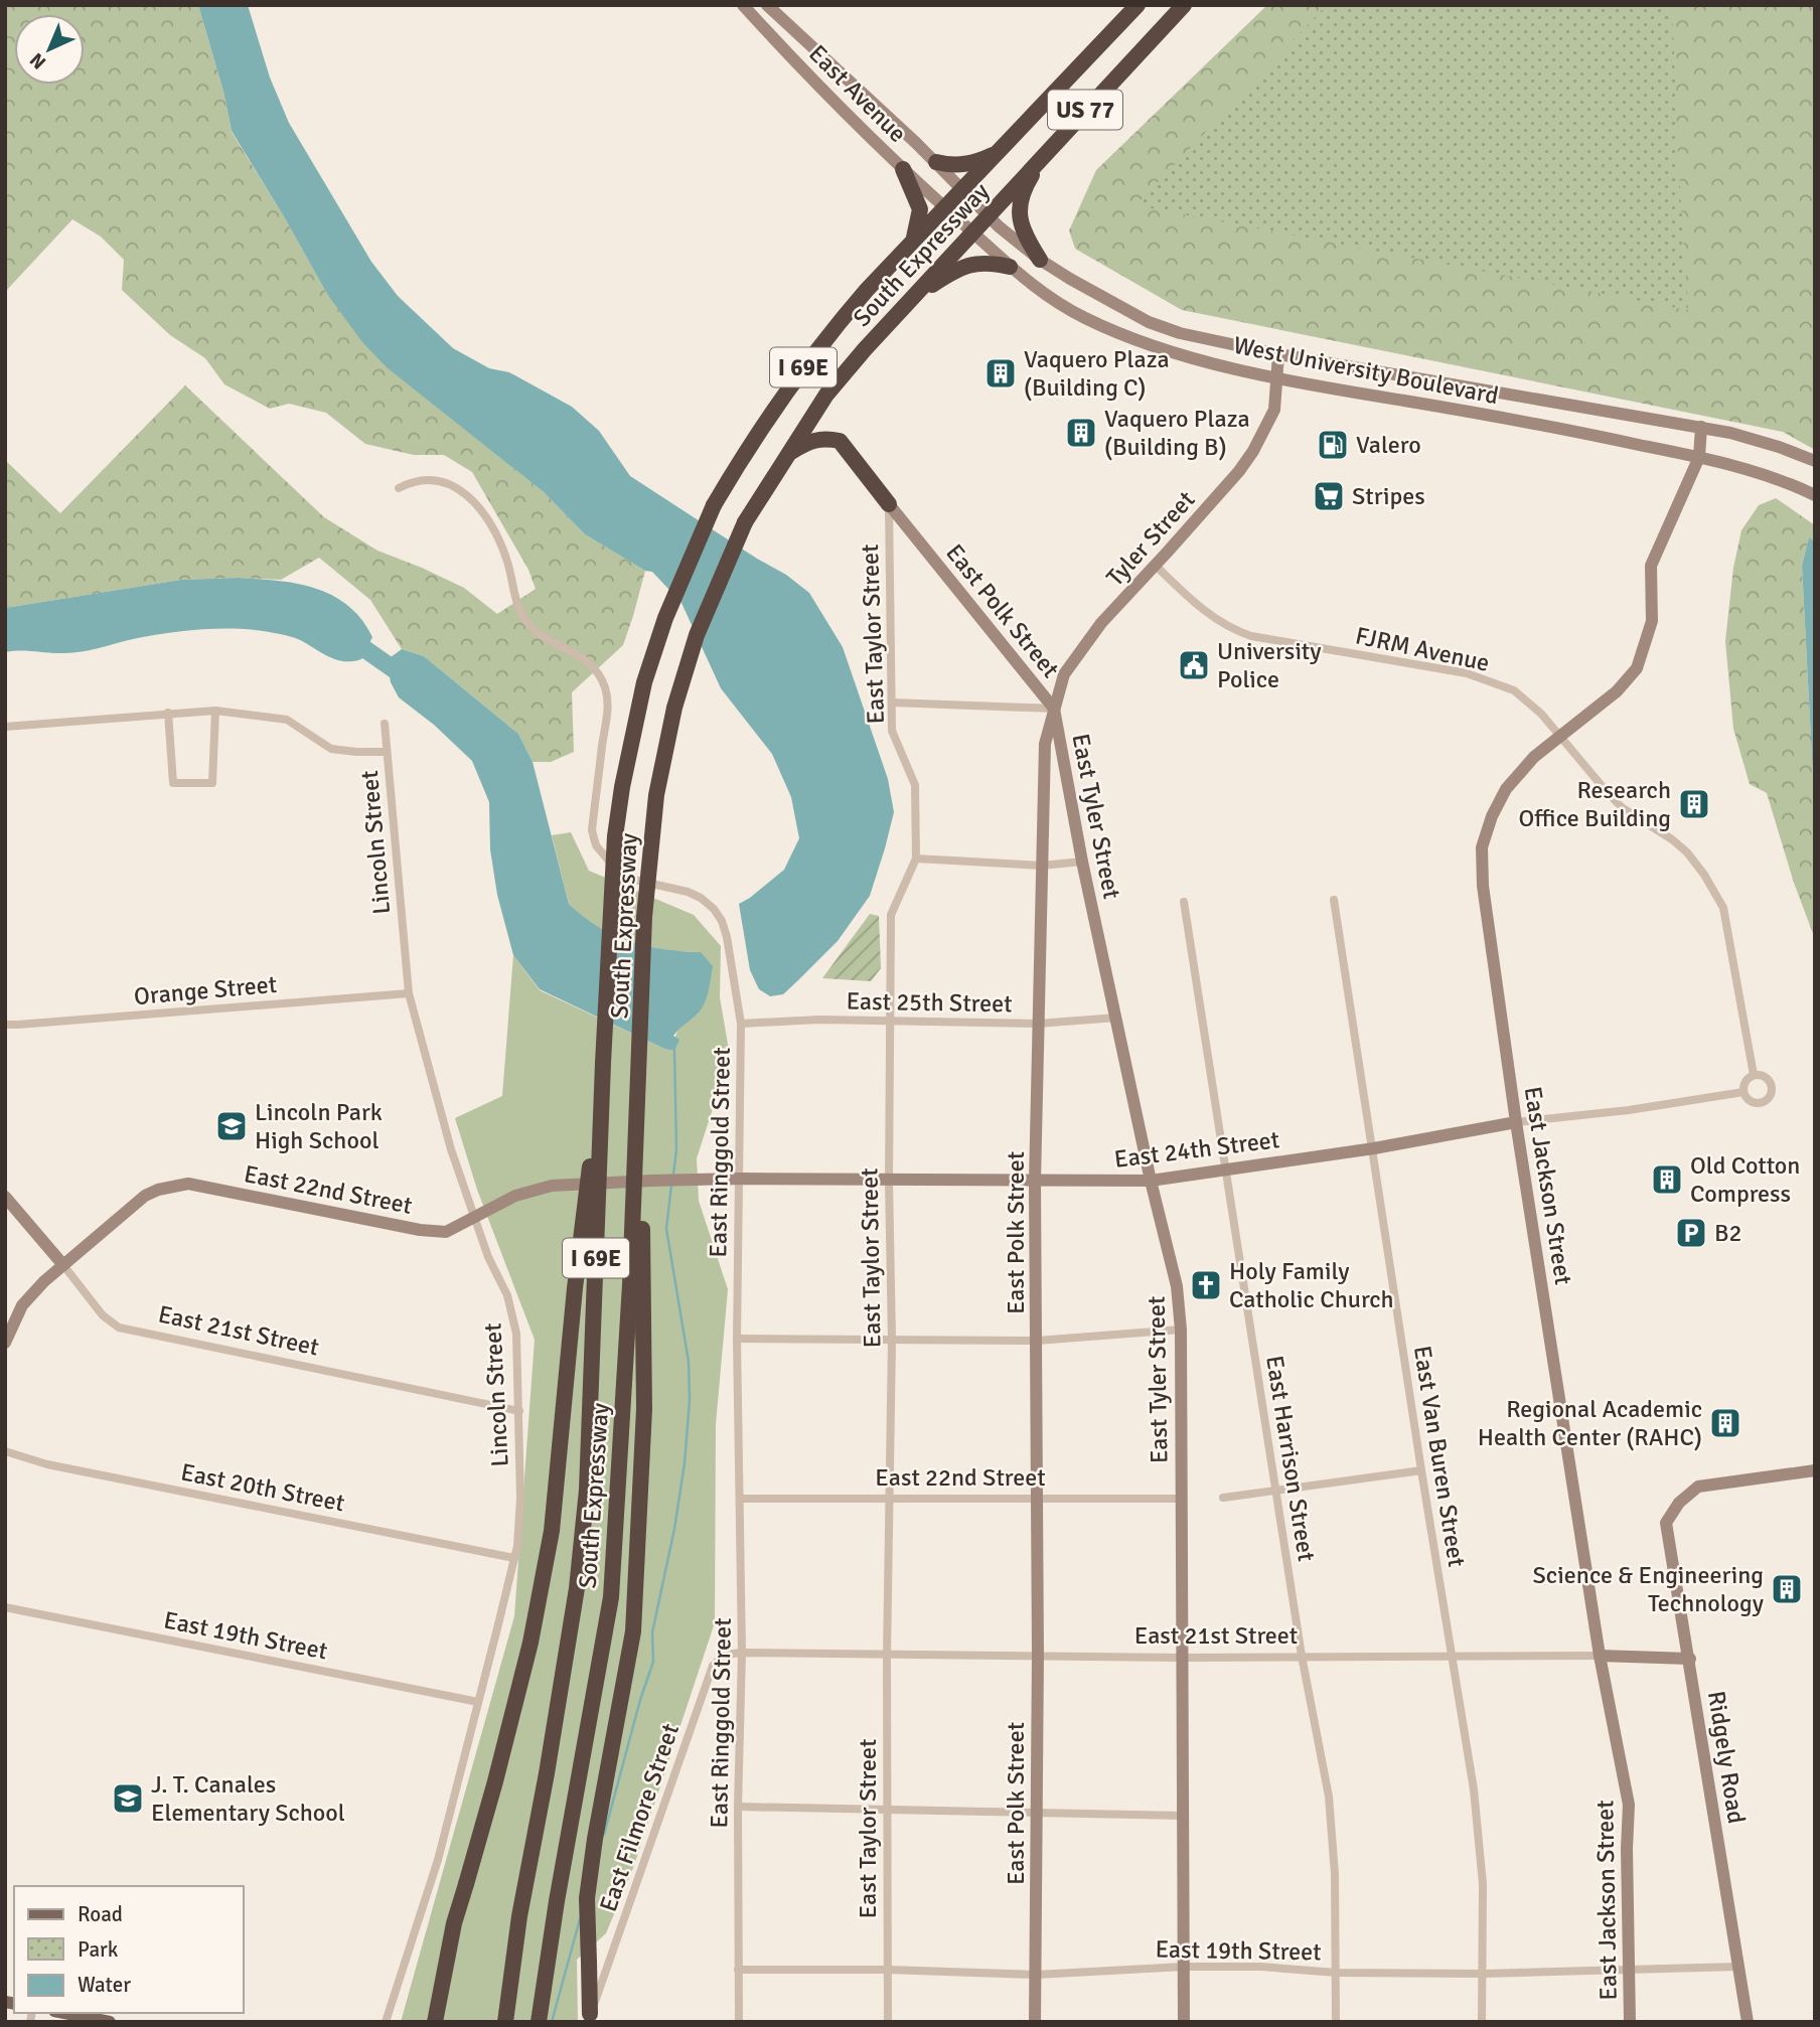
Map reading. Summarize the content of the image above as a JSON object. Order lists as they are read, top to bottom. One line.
{"streets":{"highway":["US 77","South Expressway","I 69E"],"street":["East Avenue","West University Boulevard","Tyler Street","East Polk Street","East Taylor Street","FJRM Avenue","East Tyler Street","Lincoln Street","Orange Street","East 25th Street","East 24th Street","East Ringgold Street","East Jackson Street","East 22nd Street","East 21st Street","East Van Buren Street","East Harrison Street","East 20th Street","East 19th Street","Ridgely Road","East Filmore Street"]},"crossings":[["East Avenue","South Expressway"],["East Avenue","West University Boulevard"],["South Expressway","West University Boulevard"],["West University Boulevard","Tyler Street"],["West University Boulevard","East Jackson Street"],["Tyler Street","East Polk Street"],["Tyler Street","FJRM Avenue"],["Tyler Street","East Tyler Street"],["East Polk Street","East Taylor Street"],["East Polk Street","East Tyler Street"],["East Polk Street","East 25th Street"],["East Polk Street","East 24th Street"],["East Polk Street","East 22nd Street"],["East Polk Street","East 21st Street"],["East Polk Street","East 19th Street"],["East Taylor Street","East 25th Street"],["East Taylor Street","East 24th Street"],["East Taylor Street","East 22nd Street"],["East Taylor Street","East 21st Street"],["East Taylor Street","East 19th Street"],["FJRM Avenue","East 24th Street"],["FJRM Avenue","East Jackson Street"],["East Tyler Street","East 25th Street"],["East Tyler Street","East 24th Street"],["East Tyler Street","East 22nd Street"],["East Tyler Street","East 21st Street"],["East Tyler Street","East 19th Street"],["Lincoln Street","Orange Street"],["Lincoln Street","East 22nd Street"],["Lincoln Street","East 21st Street"],["Lincoln Street","East 20th Street"],["Lincoln Street","East 19th Street"],["East 25th Street","East Ringgold Street"],["East 24th Street","East Ringgold Street"],["East 24th Street","East Jackson Street"],["East 24th Street","East 22nd Street"],["East 24th Street","East Van Buren Street"],["East 24th Street","East Harrison Street"],["East Ringgold Street","East 22nd Street"],["East Ringgold Street","East 21st Street"],["East Ringgold Street","East 19th Street"],["East Ringgold Street","East Filmore Street"],["East Jackson Street","East 21st Street"],["East Jackson Street","East 19th Street"],["East 22nd Street","East 21st Street"],["East 21st Street","East Van Buren Street"],["East 21st Street","East Harrison Street"],["East 21st Street","Ridgely Road"],["East 21st Street","East Filmore Street"],["East Van Buren Street","East 19th Street"],["East Harrison Street","East 19th Street"],["East 19th Street","Ridgely Road"]],"places":{"building":["Vaquero Plaza (Building C)","Vaquero Plaza (Building B)","Research Office Building","Old Cotton Compress","Regional Academic Health Center (RAHC)","Science & Engineering Technology"],"fuel station":["Valero"],"supermarket":["Stripes"],"public building":["University Police"],"school or university":["Lincoln Park High School","J. T. Canales Elementary School"],"parking":["B2"],"church":["Holy Family Catholic Church"]},"legend":["Road","Park","Water"],"north":"bottom left"}
